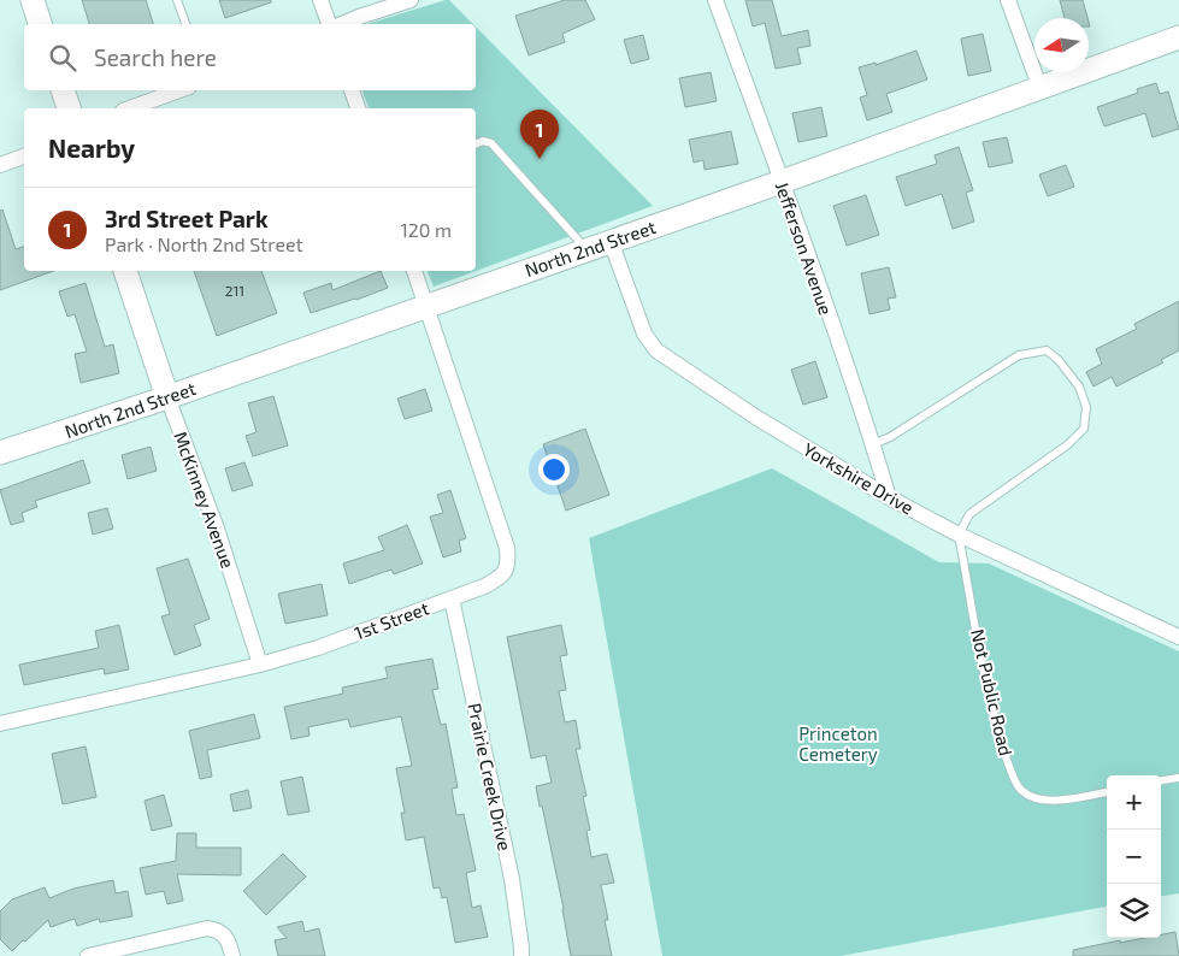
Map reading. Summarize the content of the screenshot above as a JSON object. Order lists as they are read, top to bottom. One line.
{"streets":{"street":["North 2nd Street","Jefferson Avenue","Yorkshire Drive","McKinney Avenue","1st Street","Prairie Creek Drive"],"lane":["Not Public Road"]},"crossings":[["North 2nd Street","Jefferson Avenue"],["North 2nd Street","Yorkshire Drive"],["North 2nd Street","McKinney Avenue"],["North 2nd Street","1st Street"],["Jefferson Avenue","Yorkshire Drive"],["Yorkshire Drive","Not Public Road"],["McKinney Avenue","1st Street"],["1st Street","Prairie Creek Drive"]],"parks":["Princeton Cemetery"],"house_numbers":["211"],"north":"left","page":{"search":"Search here","heading":"Nearby","pins":"1","list":[{"mark":"1","name":"3rd Street Park","note":"Park · North 2nd Street","value":"120 m"}],"map_buttons":["+","−"]}}
